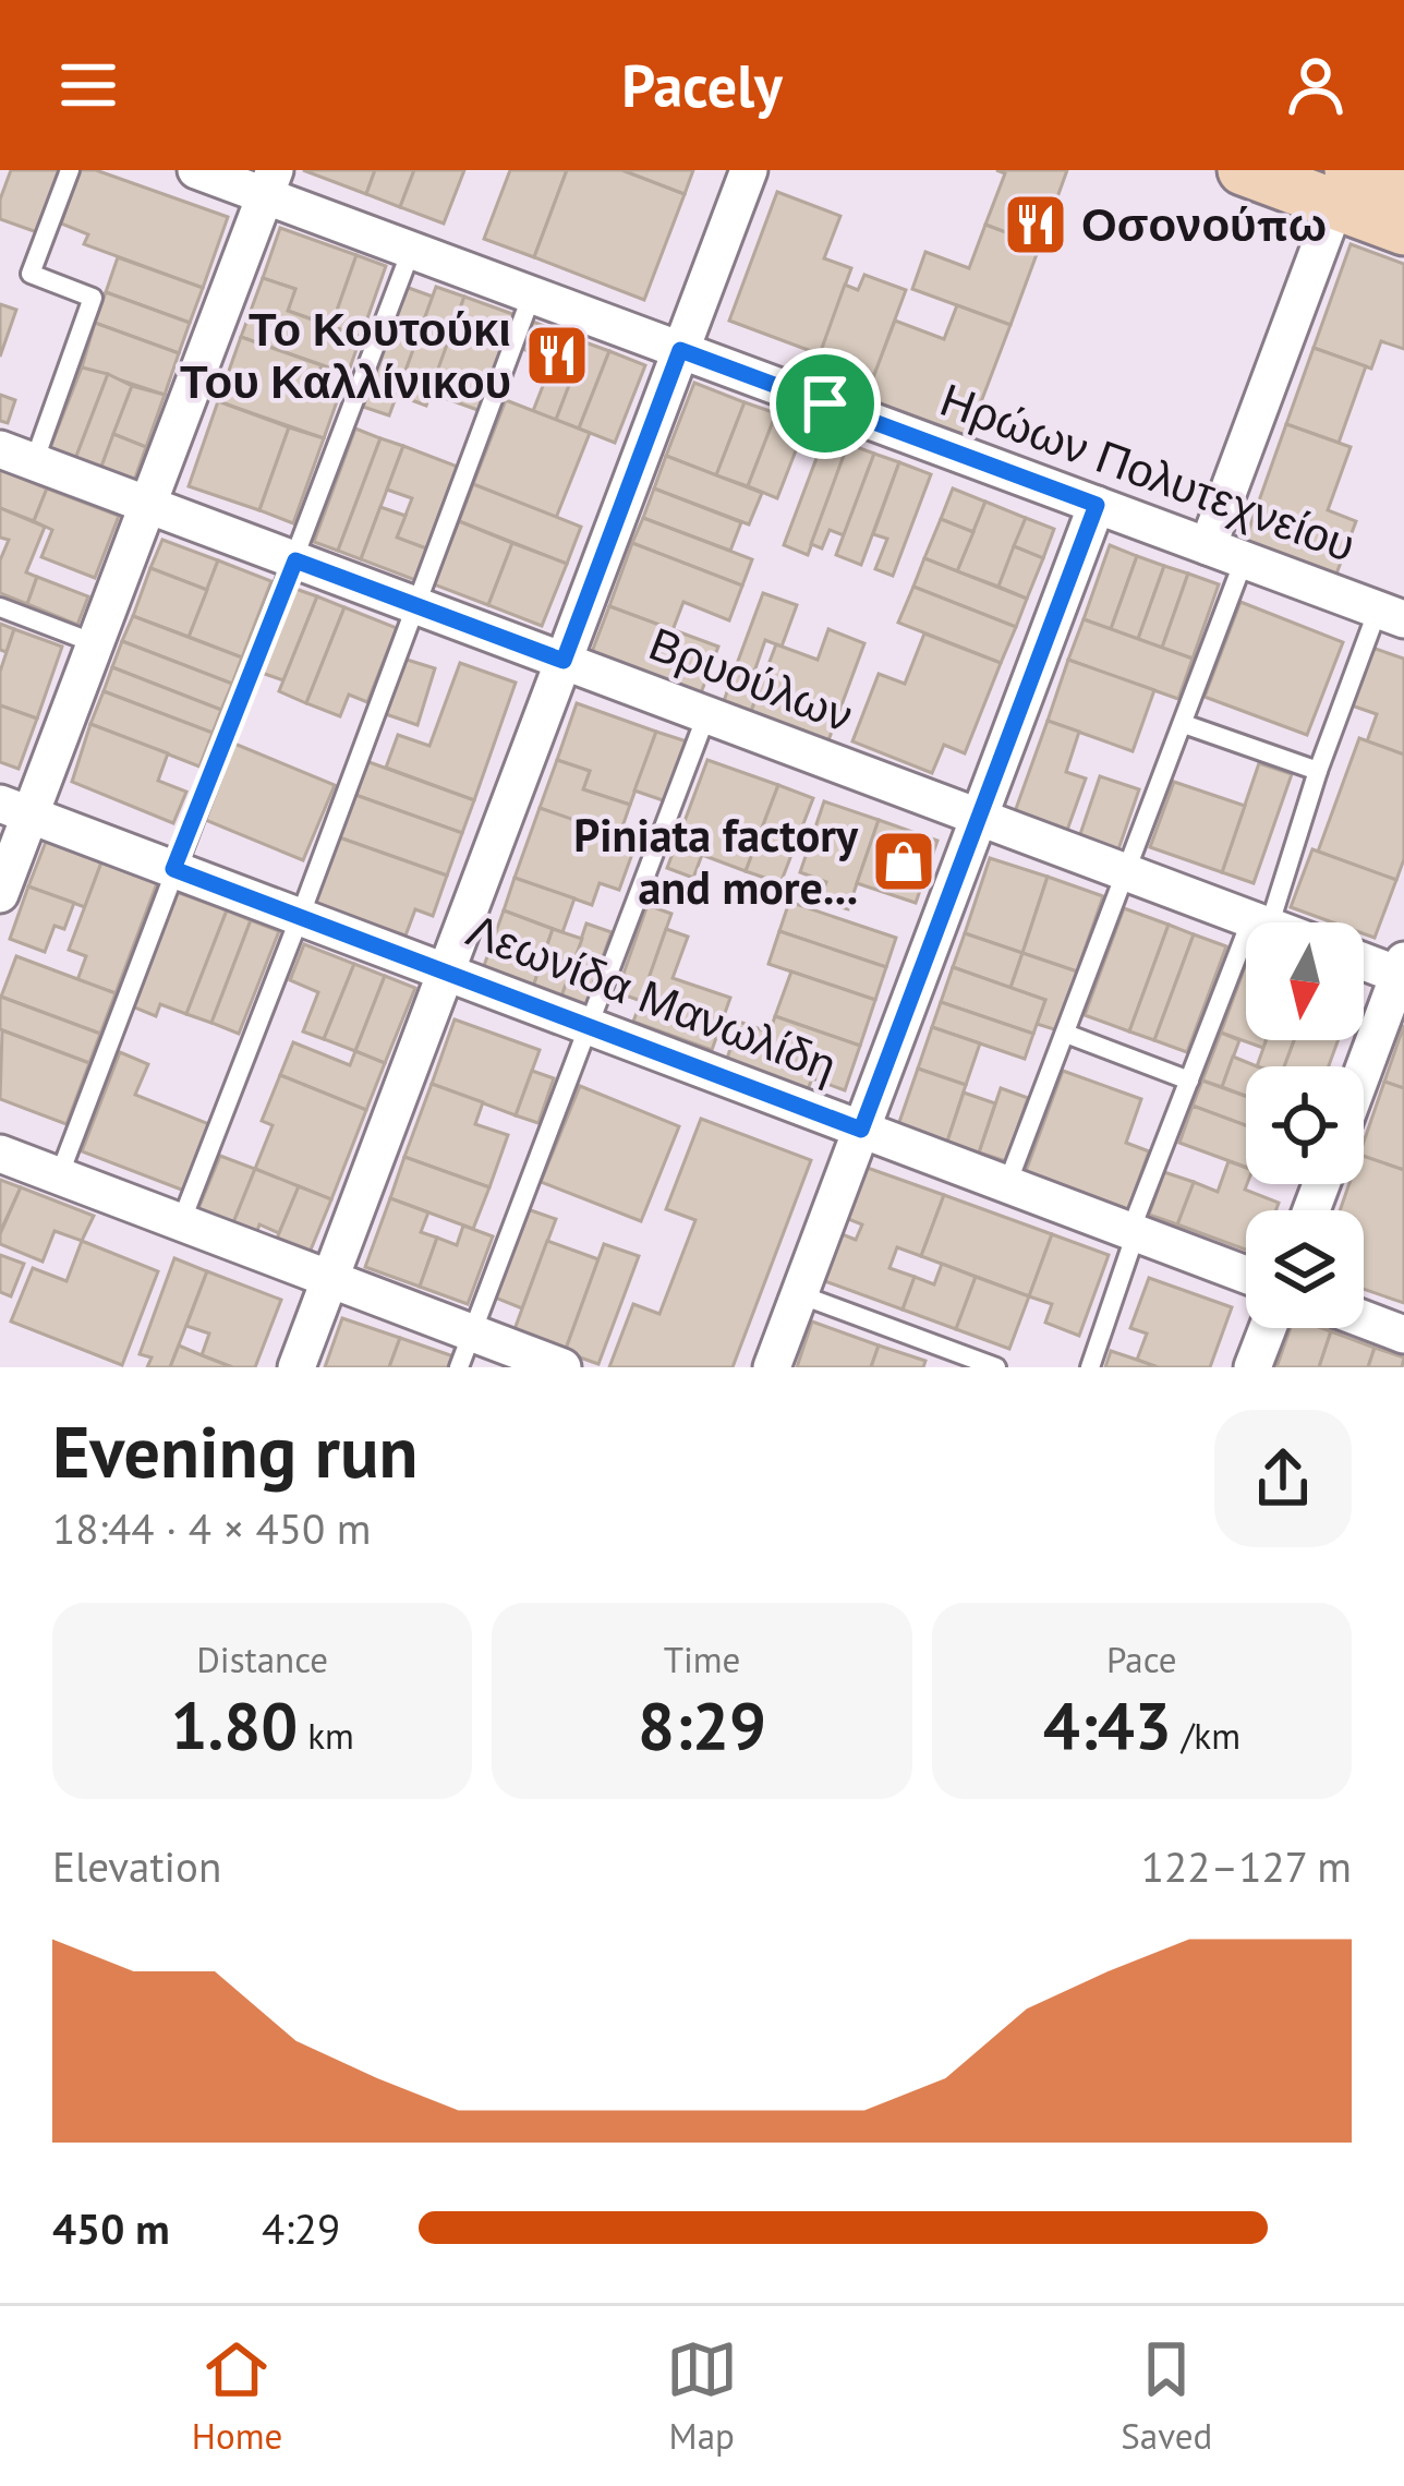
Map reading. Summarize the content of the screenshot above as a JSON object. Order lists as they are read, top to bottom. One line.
{"streets":{"street":["Ηρώων Πολυτεχνείου","Βρυούλων","Λεωνίδα Μανωλίδη"]},"places":{"restaurant":["Οσονούπω","Το Κουτούκι Του Καλλίνικου"],"shop":["Piniata factory and more..."]},"north":"bottom","page":{"header":"Pacely","heading":["Evening run","18:44 · 4 × 450 m"],"stats":[["Distance","1.80 km"],["Time","8:29"],["Pace","4:43 /km"]],"chart":["Elevation","122–127 m"],"list":[{"name":"450 m","note":"4:29"}],"tabs":["Home","Map","Saved"]}}
